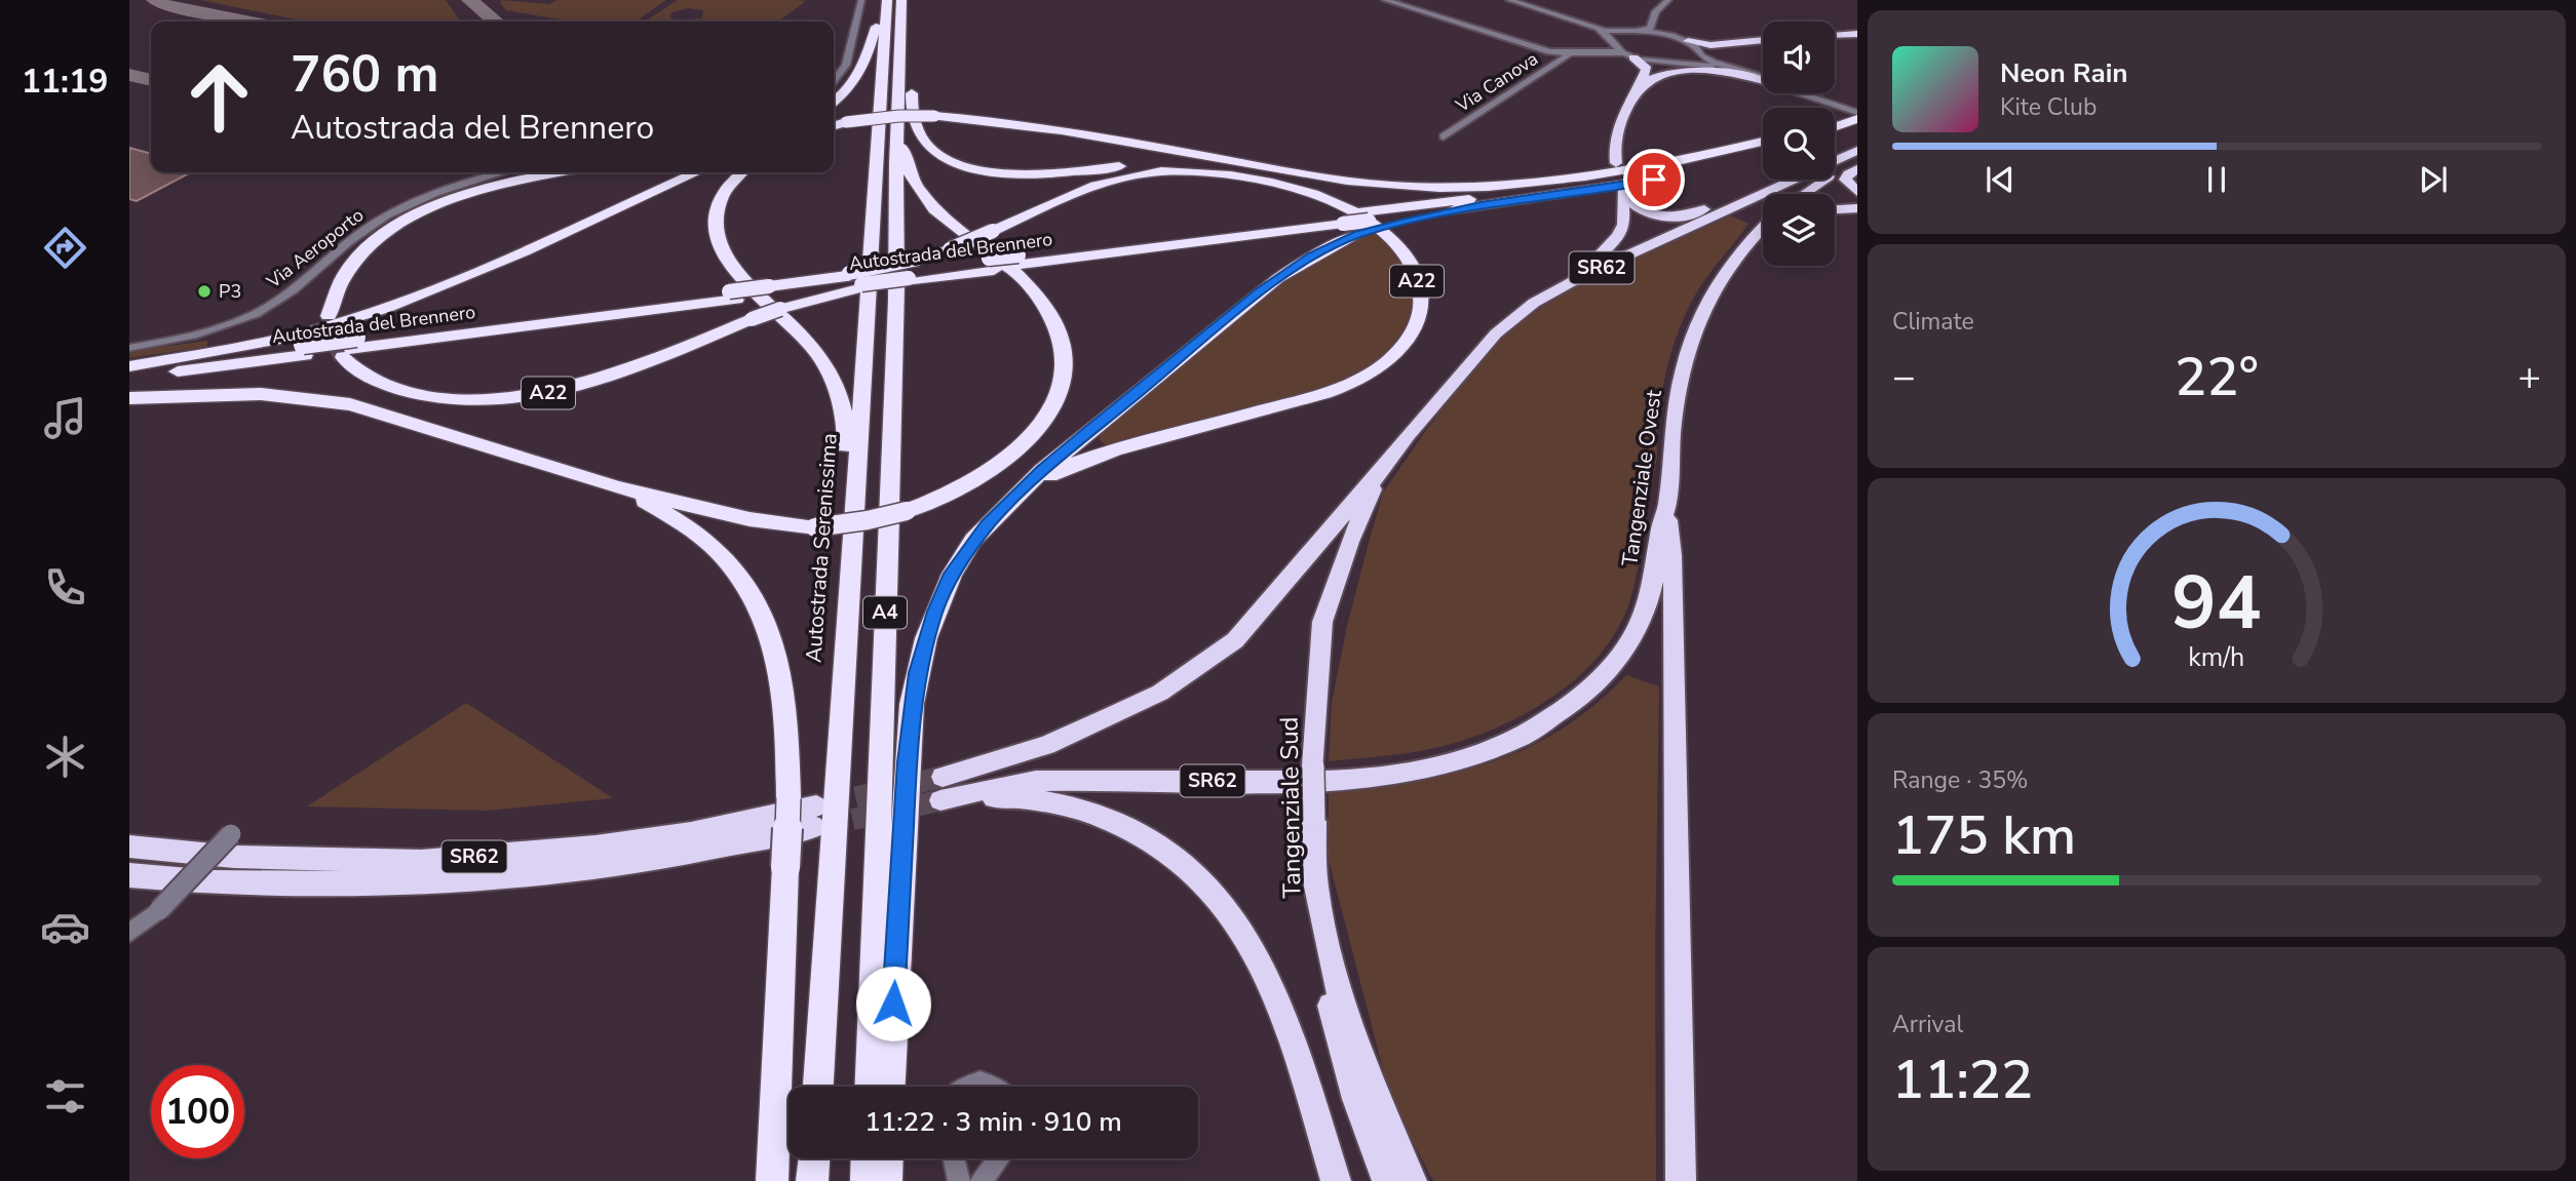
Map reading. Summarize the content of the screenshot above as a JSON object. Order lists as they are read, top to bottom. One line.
{"streets":{"highway":["Autostrada del Brennero","SR62","A22","Tangenziale Ovest","Autostrada Serenissima","A4","Tangenziale Sud"],"street":["Via Canova","Via Aeroporto"]},"crossings":[["Autostrada del Brennero","A22"],["SR62","Tangenziale Ovest"],["SR62","Tangenziale Sud"],["Autostrada Serenissima","A4"]],"places":["P3"],"page":{"tabs":"11:19","turn":["760 m","Autostrada del Brennero"],"song":["Neon Rain","Kite Club"],"tile":["Climate",["Range · 35%","175 km"],["Arrival","11:22"]],"heat":["−","22°","+"],"limit":"100","trip":"11:22 · 3 min · 910 m","gauge":["94","km/h"]}}
